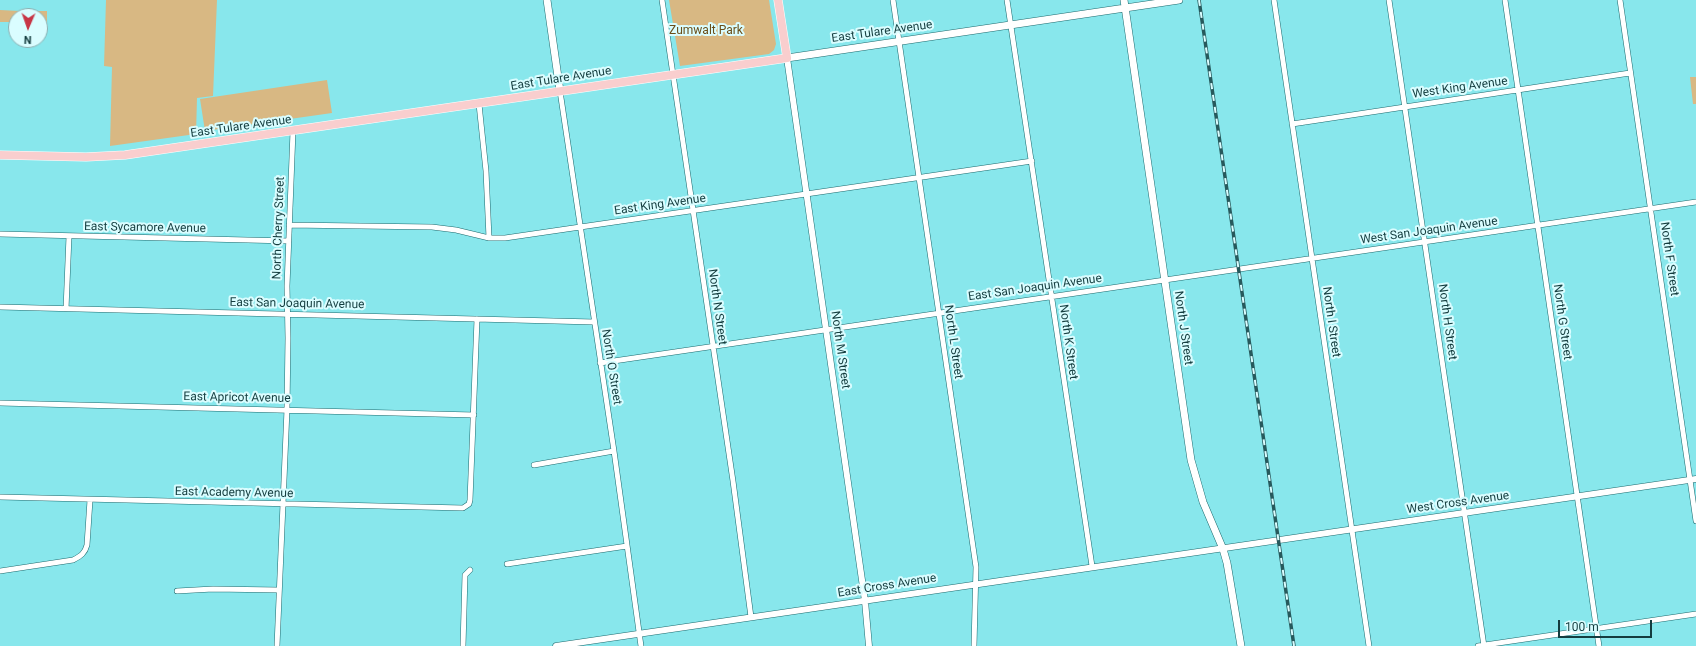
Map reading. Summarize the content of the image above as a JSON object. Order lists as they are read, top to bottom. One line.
{"streets":{"main road":["East Tulare Avenue","North J Street"],"street":["West King Avenue","East King Avenue","East Sycamore Avenue","North Cherry Street","West San Joaquin Avenue","North F Street","East San Joaquin Avenue","North N Street","North I Street","North H Street","North G Street","North L Street","North K Street","North M Street","North O Street","East Apricot Avenue","East Academy Avenue","West Cross Avenue","East Cross Avenue"]},"crossings":[["East Tulare Avenue","North Cherry Street"],["East Tulare Avenue","North N Street"],["East Tulare Avenue","North J Street"],["East Tulare Avenue","North L Street"],["East Tulare Avenue","North K Street"],["East Tulare Avenue","North M Street"],["East Tulare Avenue","North O Street"],["West King Avenue","North F Street"],["West King Avenue","North I Street"],["West King Avenue","North H Street"],["West King Avenue","North G Street"],["East King Avenue","North Cherry Street"],["East King Avenue","North N Street"],["East King Avenue","North L Street"],["East King Avenue","North K Street"],["East King Avenue","North M Street"],["East King Avenue","North O Street"],["East Sycamore Avenue","North Cherry Street"],["North Cherry Street","East San Joaquin Avenue"],["North Cherry Street","East Apricot Avenue"],["North Cherry Street","East Academy Avenue"],["West San Joaquin Avenue","North F Street"],["West San Joaquin Avenue","East San Joaquin Avenue"],["West San Joaquin Avenue","North I Street"],["West San Joaquin Avenue","North H Street"],["West San Joaquin Avenue","North G Street"],["West San Joaquin Avenue","North J Street"],["North F Street","West Cross Avenue"],["East San Joaquin Avenue","North N Street"],["East San Joaquin Avenue","North J Street"],["East San Joaquin Avenue","North L Street"],["East San Joaquin Avenue","North K Street"],["East San Joaquin Avenue","North M Street"],["East San Joaquin Avenue","North O Street"],["North N Street","East Cross Avenue"],["North I Street","West Cross Avenue"],["North H Street","West Cross Avenue"],["North G Street","West Cross Avenue"],["North J Street","West Cross Avenue"],["North J Street","East Cross Avenue"],["North L Street","East Cross Avenue"],["North K Street","East Cross Avenue"],["North M Street","East Cross Avenue"],["North O Street","East Cross Avenue"],["East Apricot Avenue","East Academy Avenue"],["West Cross Avenue","East Cross Avenue"]],"parks":["Zumwalt Park"],"scale_bar":"100 m","north":"bottom"}
